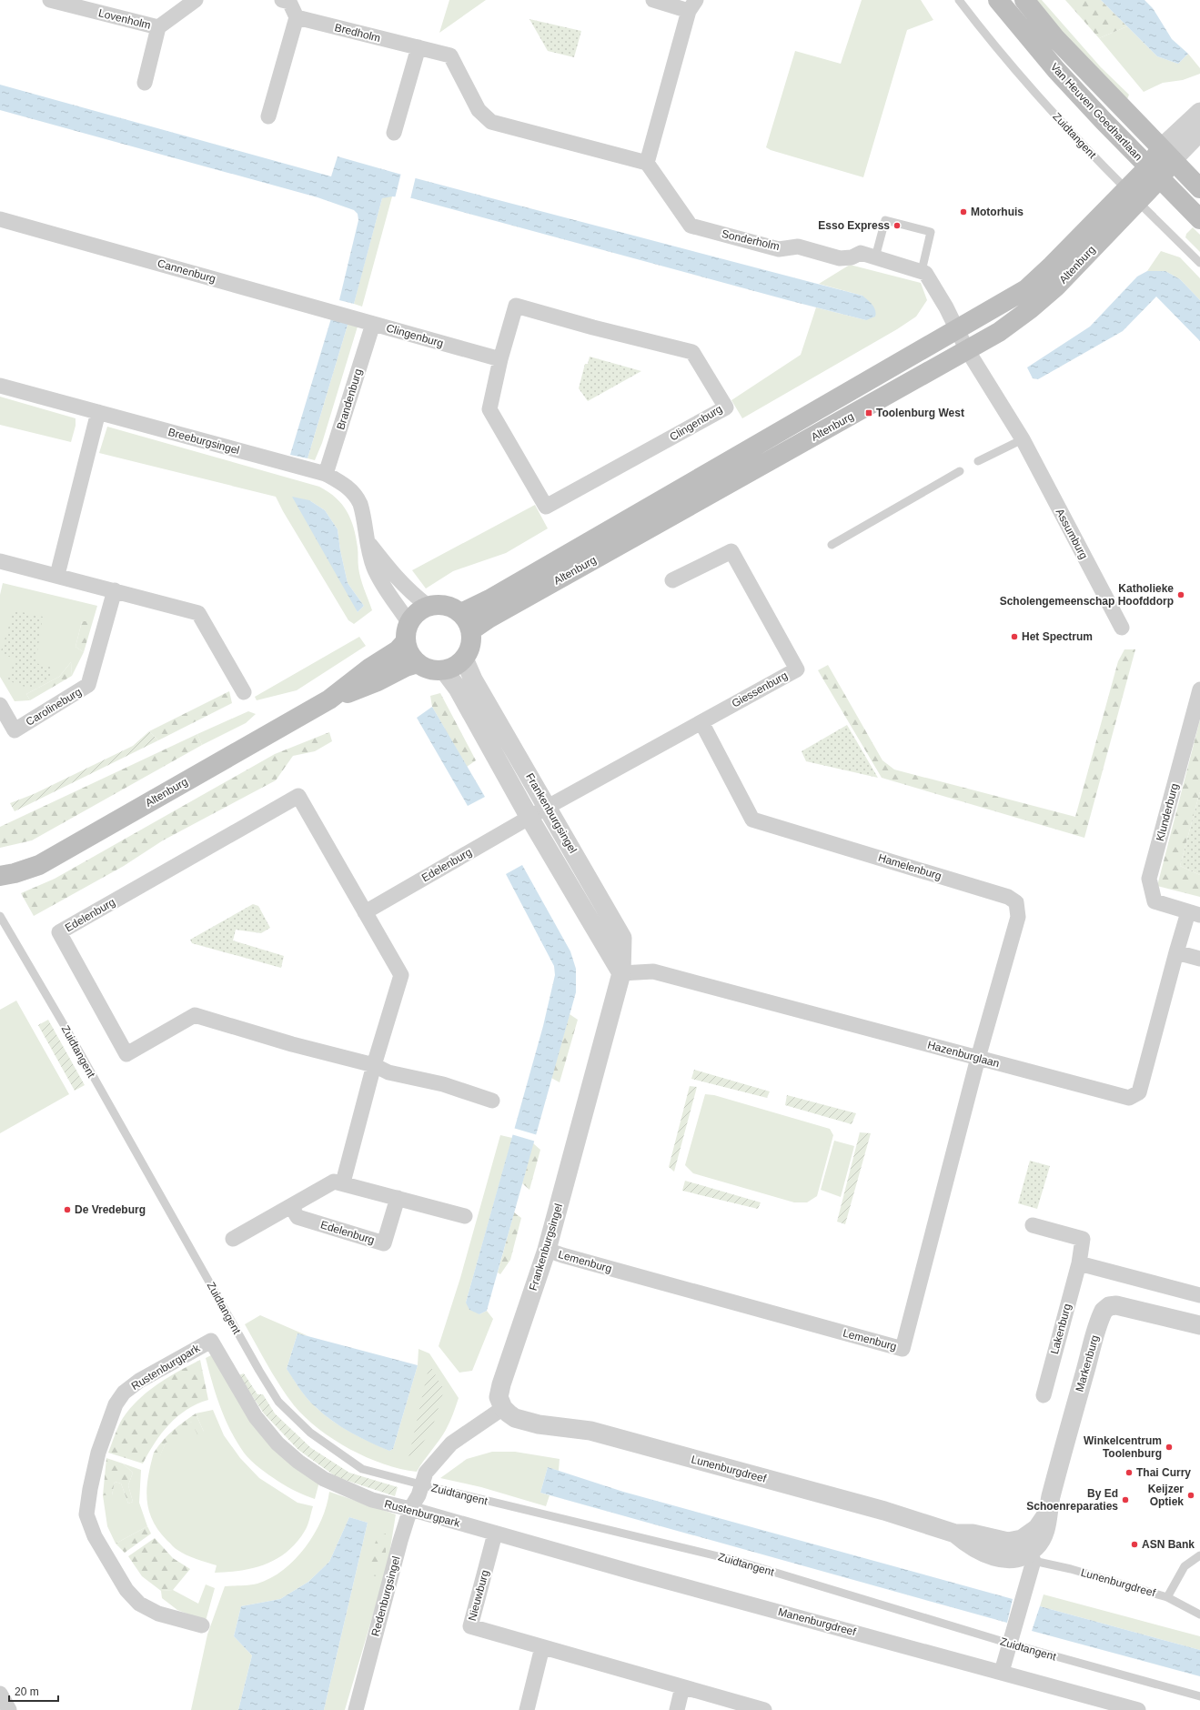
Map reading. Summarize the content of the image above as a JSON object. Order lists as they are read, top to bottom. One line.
{"streets":{"main road":["Van Heuven Goedhartlaan","Altenburg"],"street":["Lovenholm","Bredholm","Sonderholm","Cannenburg","Clingenburg","Brandenburg","Breeburgsingel","Assumburg","Giessenburg","Carolineburg","Klunderburg","Frankenburgsingel","Edelenburg","Hamelenburg","Hazenburglaan","Lemenburg","Lakenburg","Markenburg","Rustenburgpark","Lunenburgdreef","Nieuwburg","Redenburgsingel","Manenburgdreef"],"lane":["Zuidtangent"]},"crossings":[["Bredholm","Sonderholm"],["Van Heuven Goedhartlaan","Altenburg"],["Zuidtangent","Altenburg"],["Zuidtangent","Redenburgsingel"],["Altenburg","Breeburgsingel"],["Altenburg","Assumburg"],["Altenburg","Frankenburgsingel"],["Cannenburg","Clingenburg"],["Cannenburg","Brandenburg"],["Clingenburg","Brandenburg"],["Brandenburg","Breeburgsingel"],["Breeburgsingel","Frankenburgsingel"],["Giessenburg","Frankenburgsingel"],["Giessenburg","Edelenburg"],["Giessenburg","Hamelenburg"],["Klunderburg","Hazenburglaan"],["Frankenburgsingel","Edelenburg"],["Frankenburgsingel","Hazenburglaan"],["Frankenburgsingel","Lemenburg"],["Frankenburgsingel","Lunenburgdreef"],["Hamelenburg","Hazenburglaan"],["Hamelenburg","Lemenburg"],["Hazenburglaan","Lemenburg"],["Markenburg","Lunenburgdreef"],["Rustenburgpark","Nieuwburg"],["Rustenburgpark","Redenburgsingel"],["Rustenburgpark","Manenburgdreef"],["Nieuwburg","Manenburgdreef"]],"places":{"other":["Motorhuis","Esso Express","Katholieke Scholengemeenschap Hoofddorp","Het Spectrum","De Vredeburg","Winkelcentrum Toolenburg","Thai Curry","Keijzer Optiek","By Ed Schoenreparaties","ASN Bank"],"transit":["Toolenburg West"]},"scale_bar":"20 m"}
